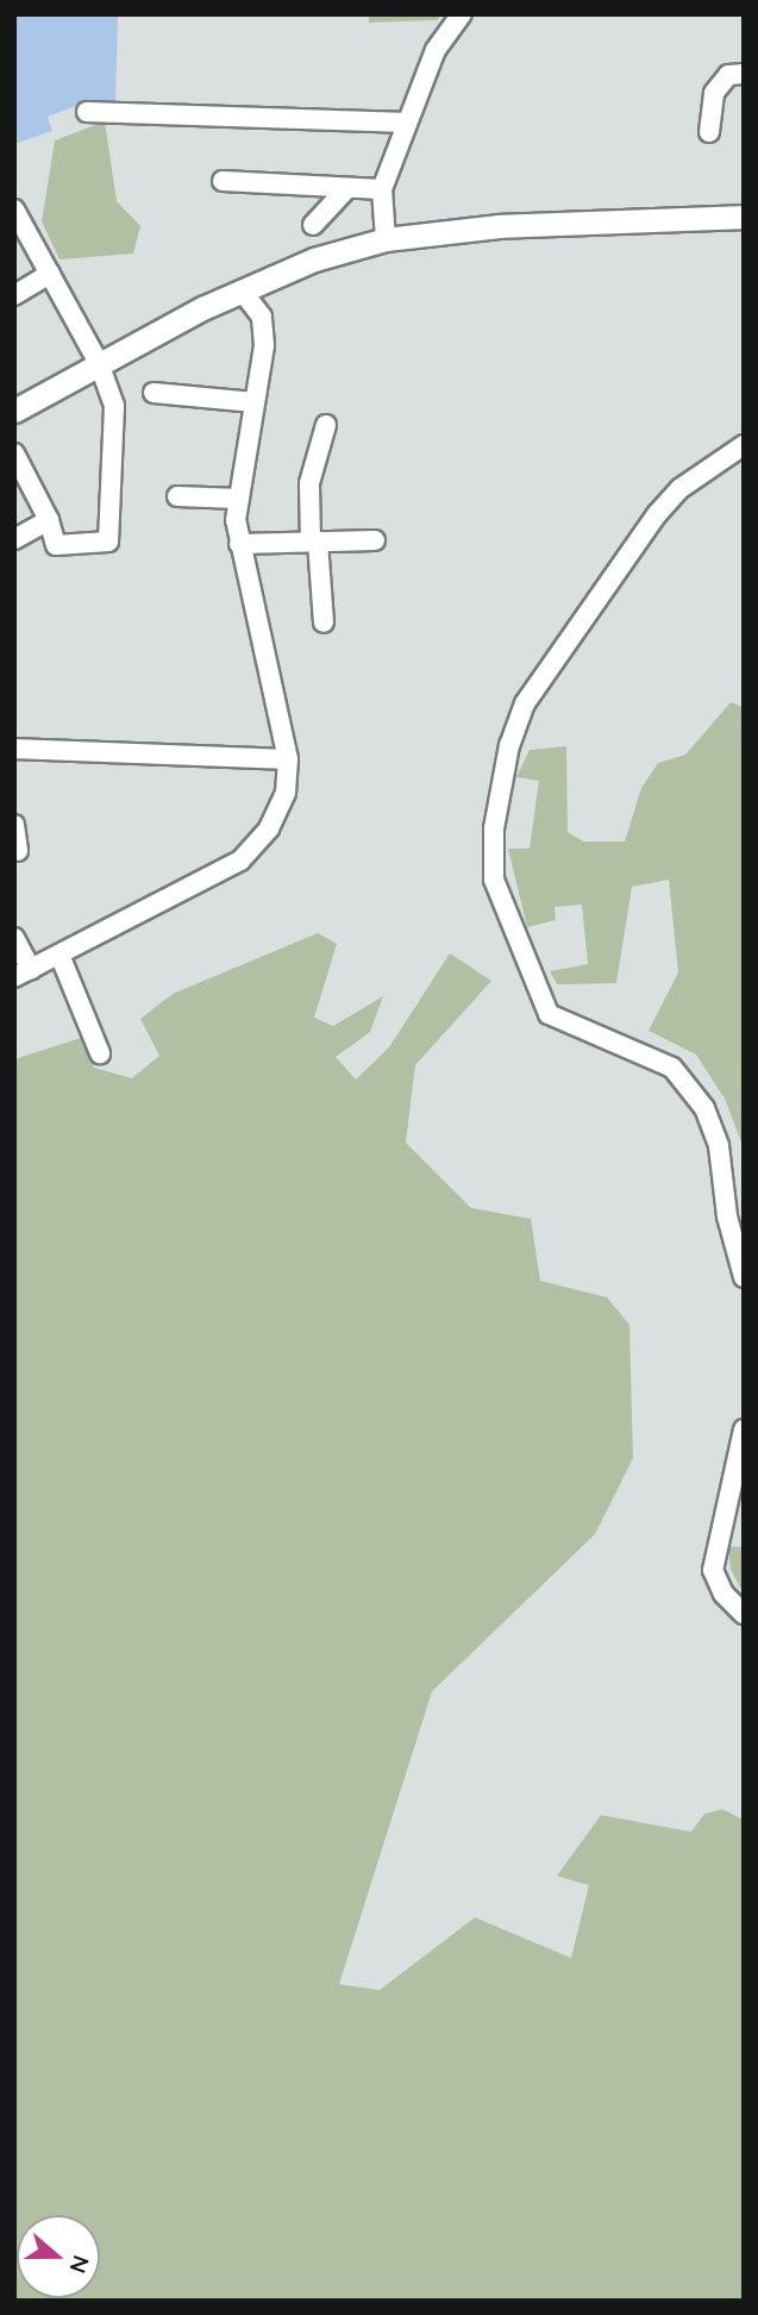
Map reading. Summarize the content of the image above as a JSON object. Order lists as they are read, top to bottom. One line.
{"north":"right"}
